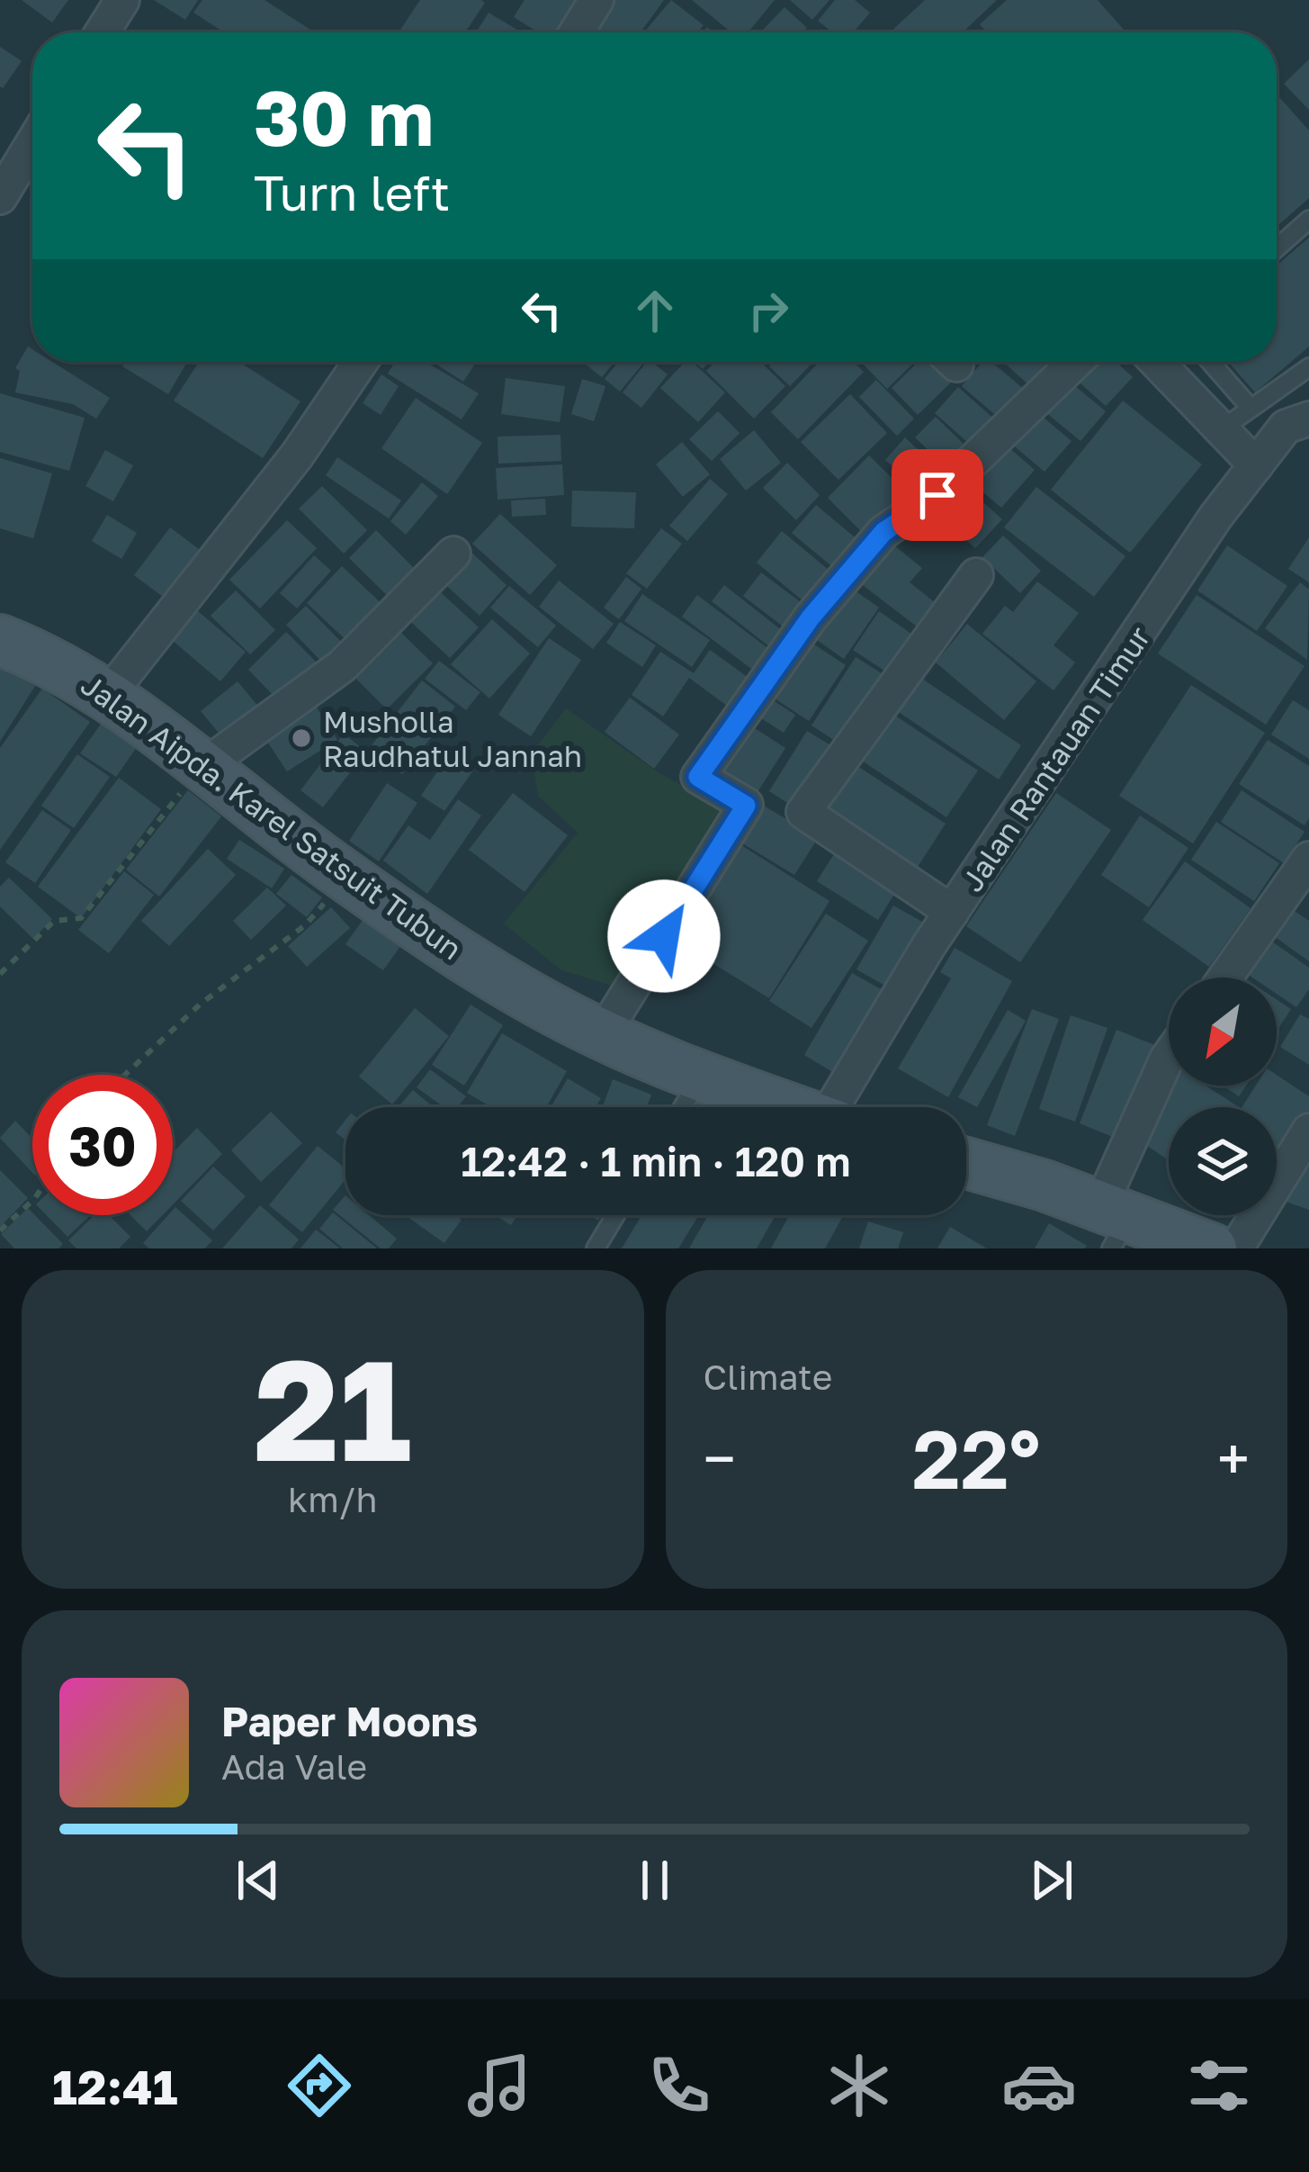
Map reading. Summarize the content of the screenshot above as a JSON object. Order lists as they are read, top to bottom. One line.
{"streets":{"main road":["Jalan Aipda. Karel Satsuit Tubun"],"street":["Jalan Rantauan Timur"]},"places":["Musholla Raudhatul Jannah"],"north":"bottom left","page":{"turn":["30 m","Turn left"],"limit":"30","trip":"12:42 · 1 min · 120 m","tile":[["21","km/h"],"Climate"],"heat":["−","22°","+"],"song":["Paper Moons","Ada Vale"],"tabs":"12:41"}}
